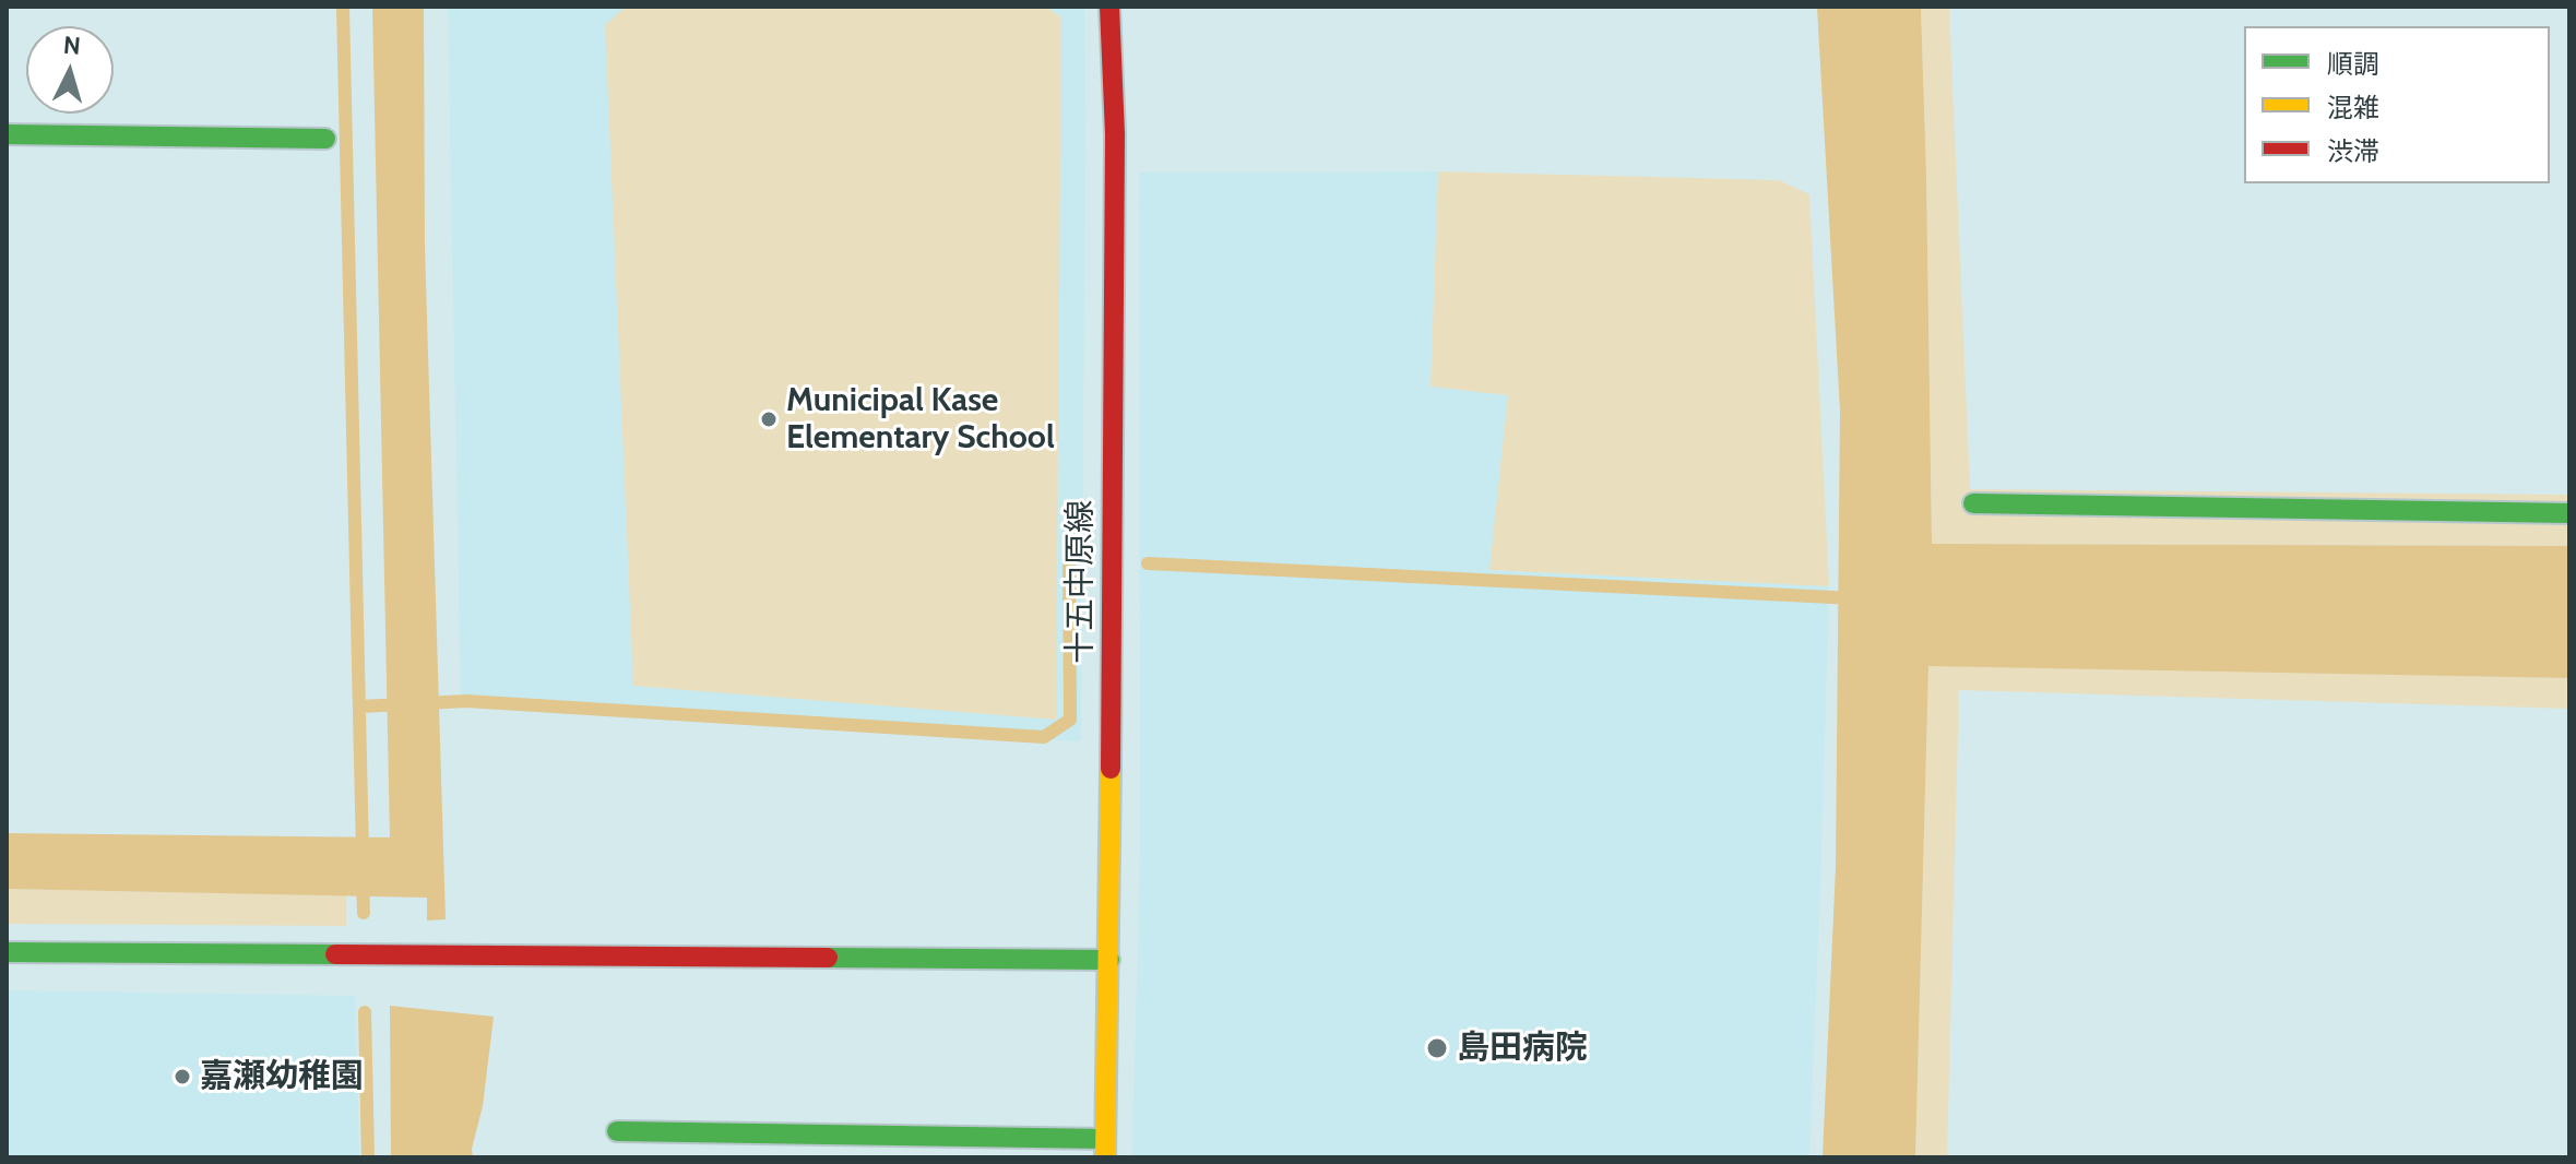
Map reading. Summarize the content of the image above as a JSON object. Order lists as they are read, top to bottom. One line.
{"streets":{"street":["十五中原線"]},"places":["Municipal Kase Elementary School","島田病院","嘉瀬幼稚園"],"legend":["順調","混雑","渋滞"],"north":"top"}
